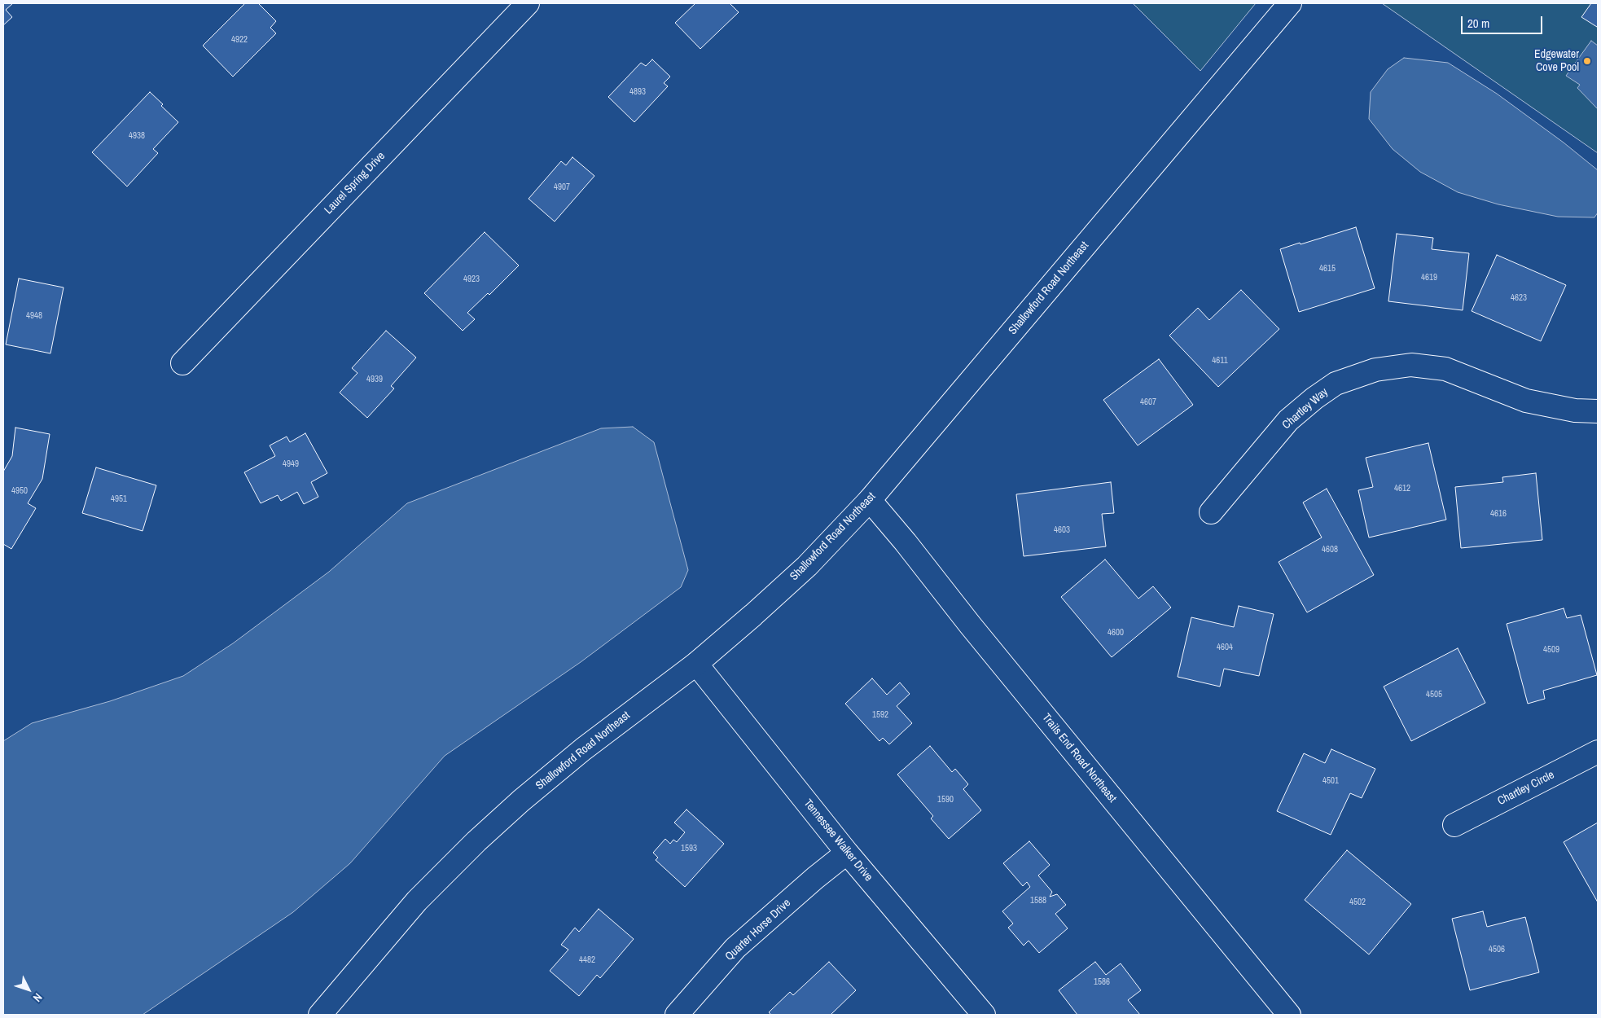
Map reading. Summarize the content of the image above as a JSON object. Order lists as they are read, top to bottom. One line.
{"streets":{"street":["Laurel Spring Drive","Shallowford Road Northeast","Chartley Way","Trails End Road Northeast","Chartley Circle","Tennessee Walker Drive","Quarter Horse Drive"]},"crossings":[["Shallowford Road Northeast","Trails End Road Northeast"],["Shallowford Road Northeast","Tennessee Walker Drive"],["Tennessee Walker Drive","Quarter Horse Drive"]],"places":["Edgewater Cove Pool"],"house_numbers":["4922","4893","4938","4907","4615","4619","4923","4623","4948","4611","4939","4607","4949","4612","4950","4951","4616","4603","4608","4600","4604","4509","4505","1592","4501","1590","1593","1588","4502","4506","4482","1586"],"scale_bar":"20 m","north":"bottom right"}
